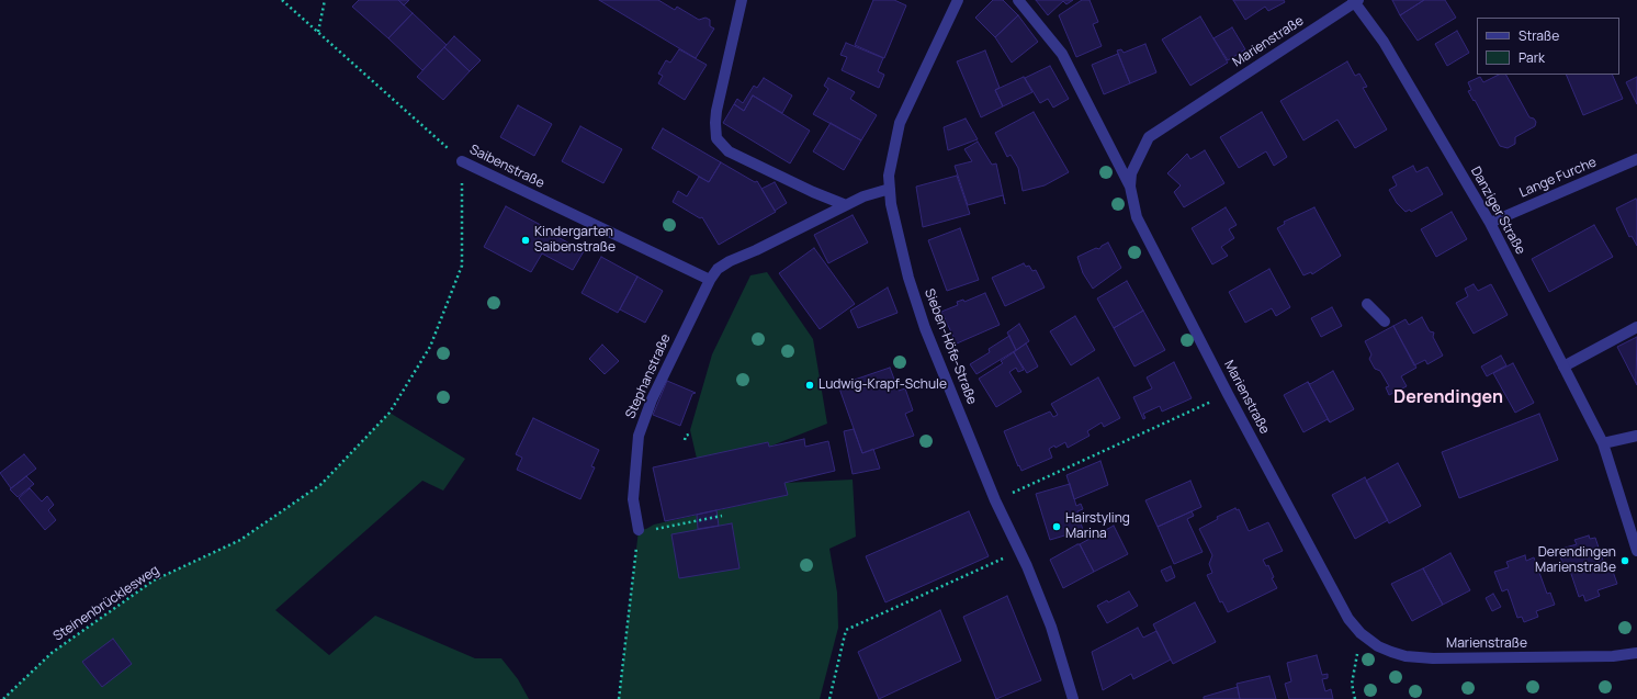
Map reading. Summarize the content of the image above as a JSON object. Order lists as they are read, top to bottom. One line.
{"streets":{"street":["Marienstraße","Saibenstraße","Lange Furche","Danziger Straße","Sieben-Höfe-Straße","Stephanstraße"],"path":["Steinenbrücklesweg"]},"crossings":[["Marienstraße","Danziger Straße"],["Saibenstraße","Stephanstraße"],["Saibenstraße","Steinenbrücklesweg"],["Lange Furche","Danziger Straße"],["Sieben-Höfe-Straße","Stephanstraße"]],"districts":["Derendingen"],"places":["Kindergarten Saibenstraße","Ludwig-Krapf-Schule","Hairstyling Marina","Derendingen Marienstraße"],"legend":["Straße","Park"]}
